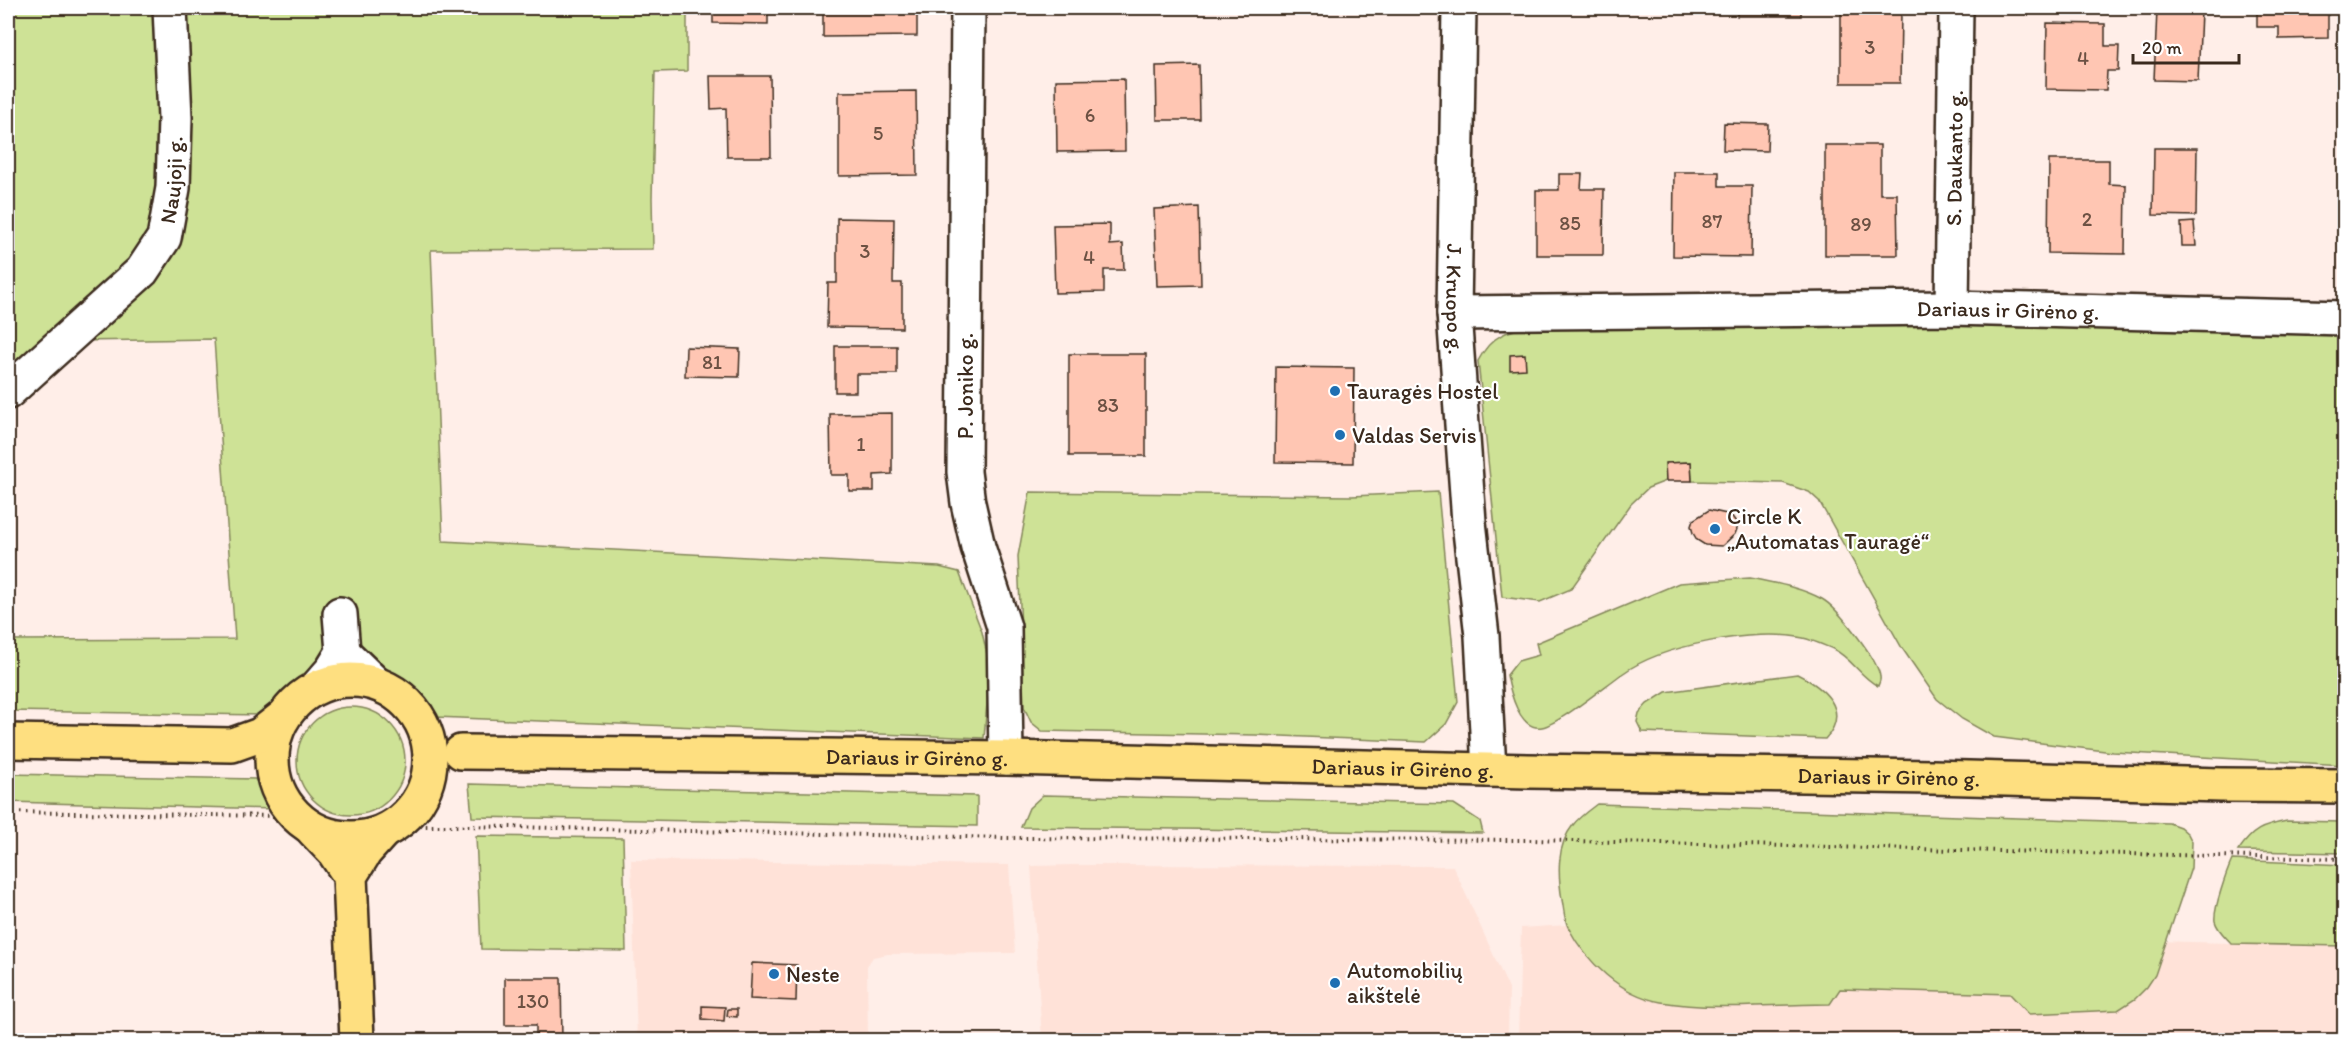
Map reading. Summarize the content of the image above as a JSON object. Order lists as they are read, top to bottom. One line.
{"streets":{"main road":["Dariaus ir Girėno g."],"street":["S. Daukanto g.","Naujoji g.","J. Kruopo g.","P. Joniko g."]},"crossings":[["S. Daukanto g.","Dariaus ir Girėno g."],["J. Kruopo g.","Dariaus ir Girėno g."],["Dariaus ir Girėno g.","P. Joniko g."]],"places":["Tauragės Hostel","Valdas Servis","Circle K „Automatas Tauragė“","Neste","Automobilių aikštelė"],"house_numbers":["3","4","6","5","2","87","85","89","3","4","81","83","1","130"],"scale_bar":"20 m"}
